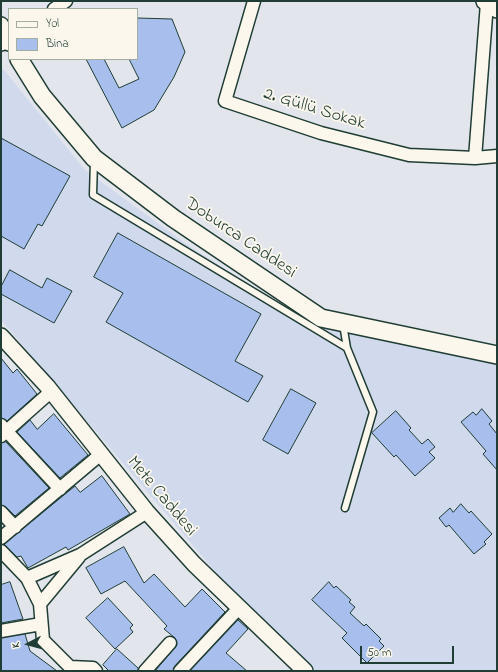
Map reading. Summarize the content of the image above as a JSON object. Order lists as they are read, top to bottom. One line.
{"streets":{"main road":["Doburca Caddesi"],"street":["2. Güllü Sokak","Mete Caddesi"]},"legend":["Yol","Bina"],"scale_bar":"50 m","north":"left"}
